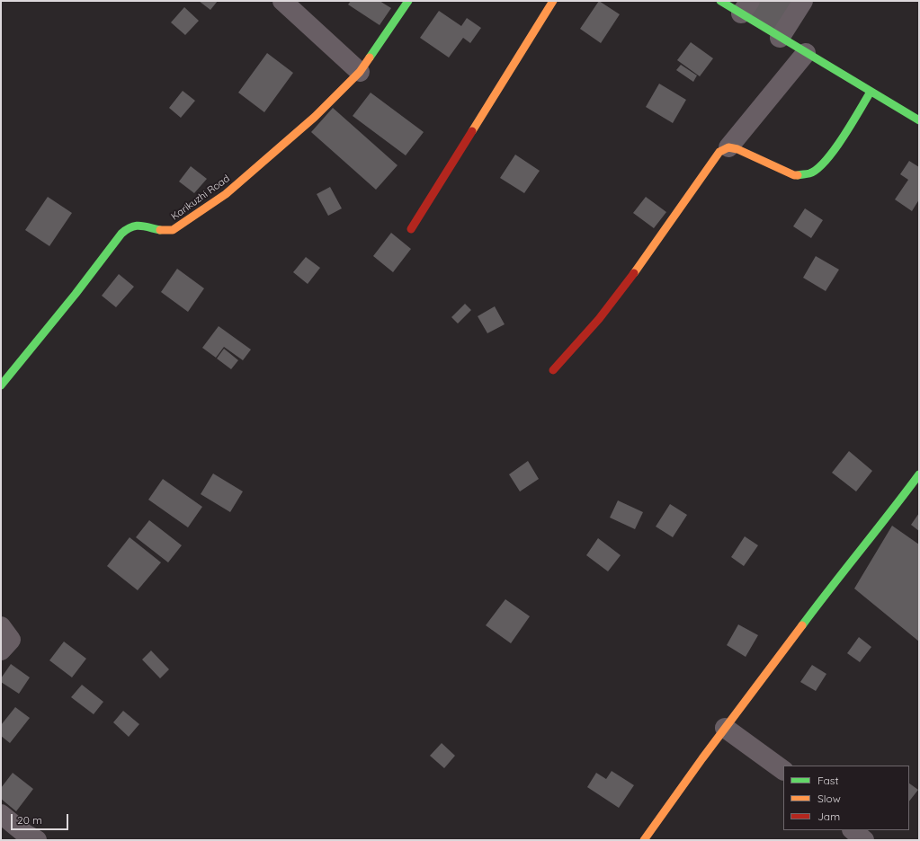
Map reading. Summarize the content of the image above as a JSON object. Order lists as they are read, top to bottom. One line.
{"streets":{"street":["Karikuzhi Road"]},"legend":["Fast","Slow","Jam"],"scale_bar":"20 m"}
